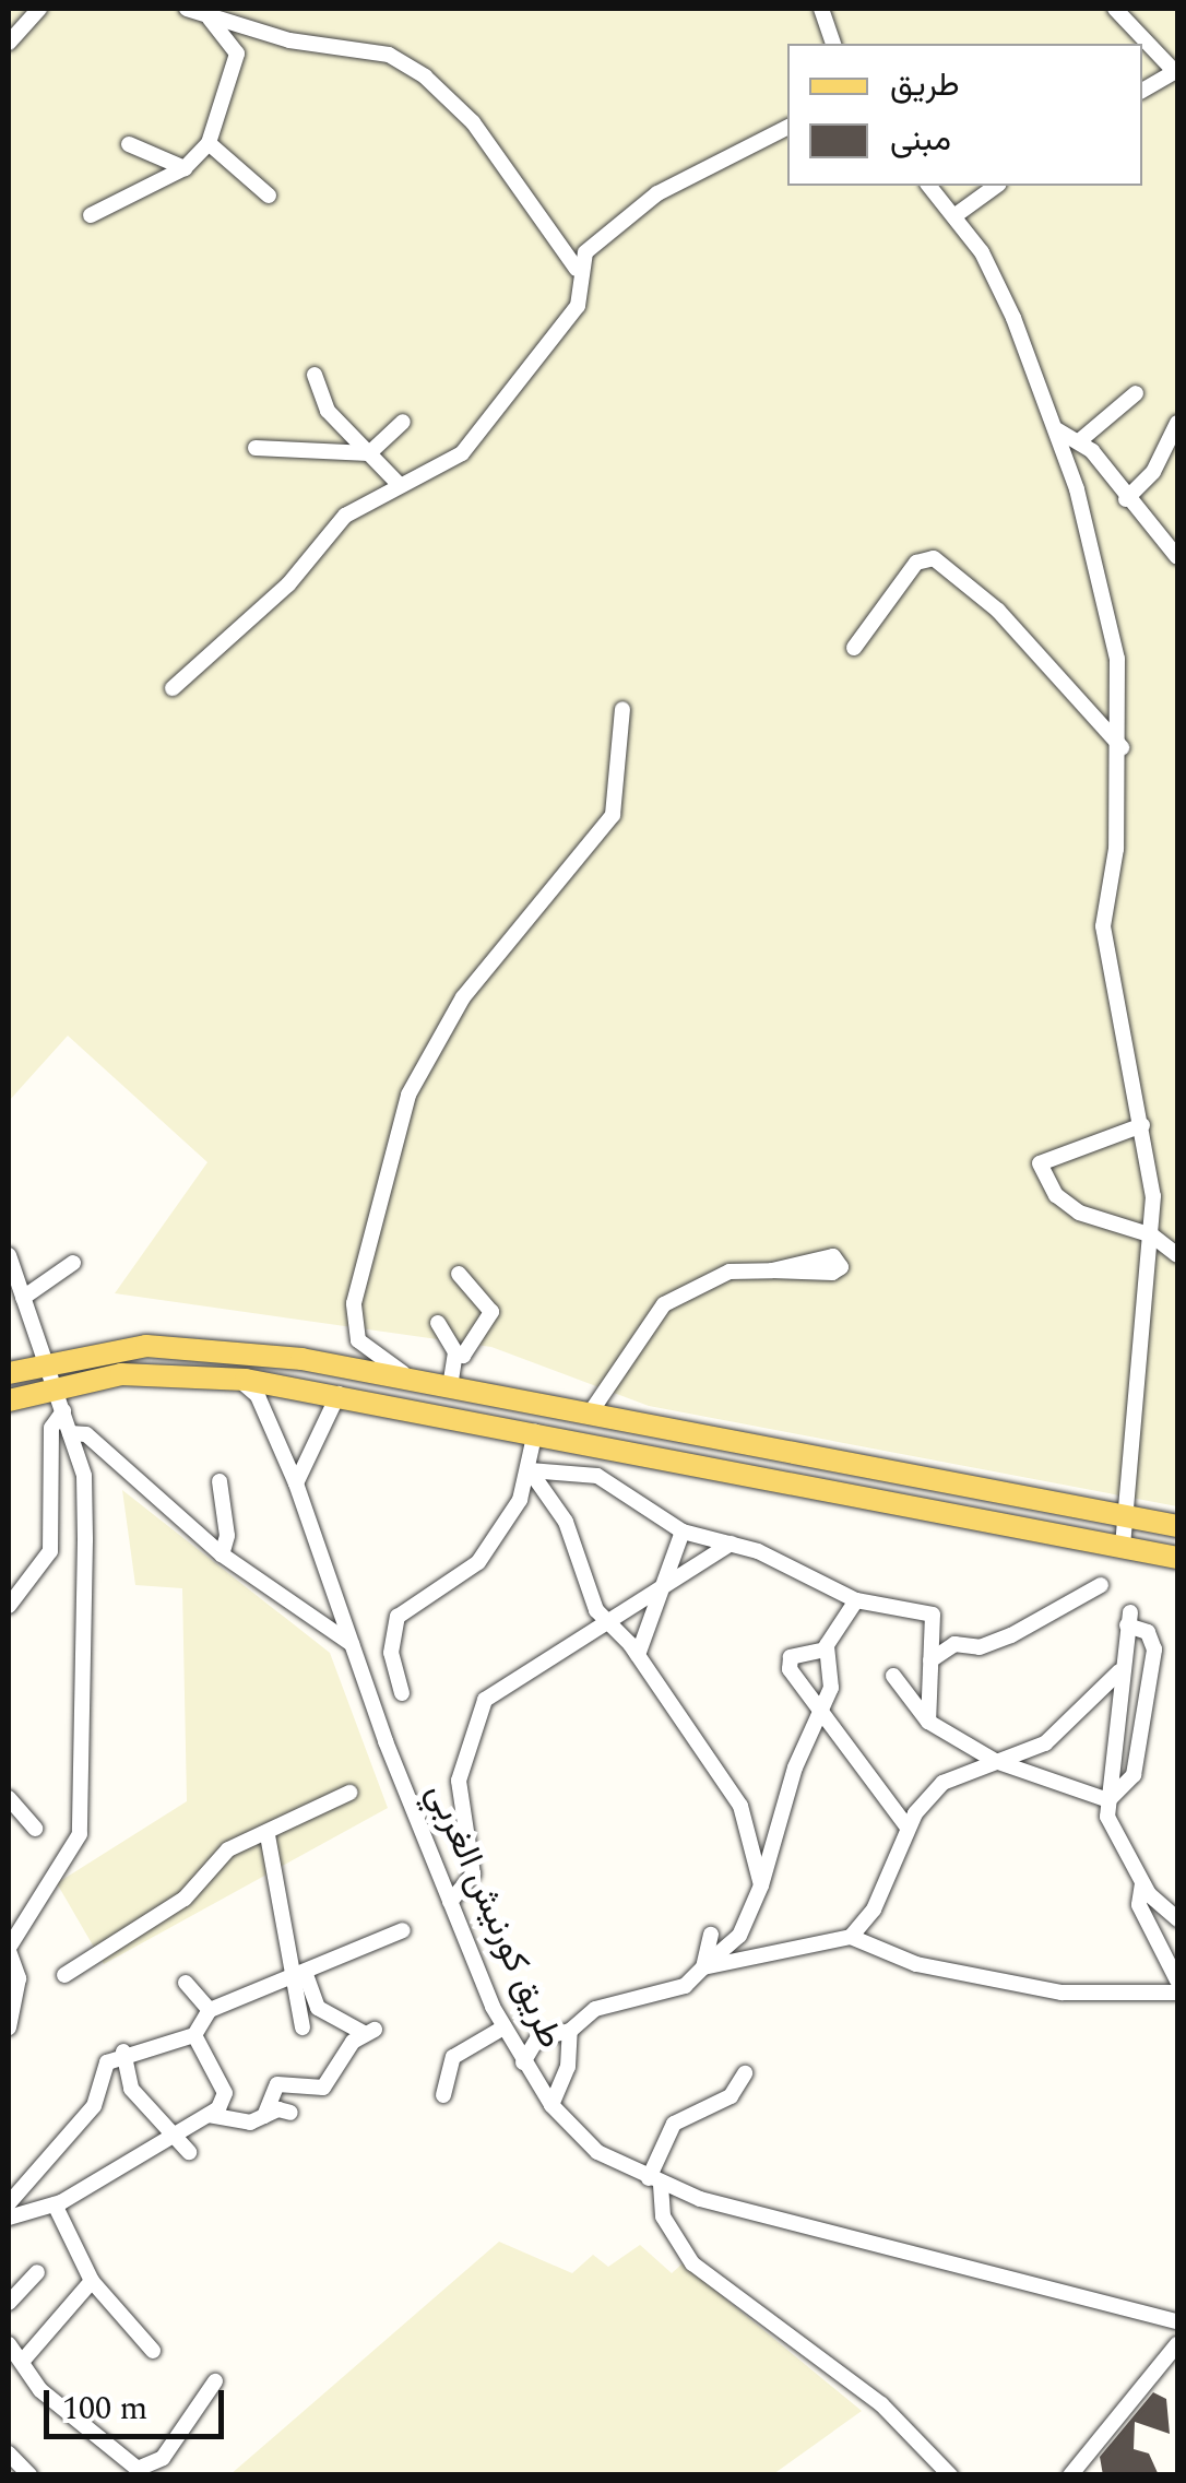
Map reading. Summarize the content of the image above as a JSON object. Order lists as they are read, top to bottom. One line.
{"streets":{"street":["طريق كورنيش الغربي"]},"legend":["طريق","مبنى"],"scale_bar":"100 m"}
